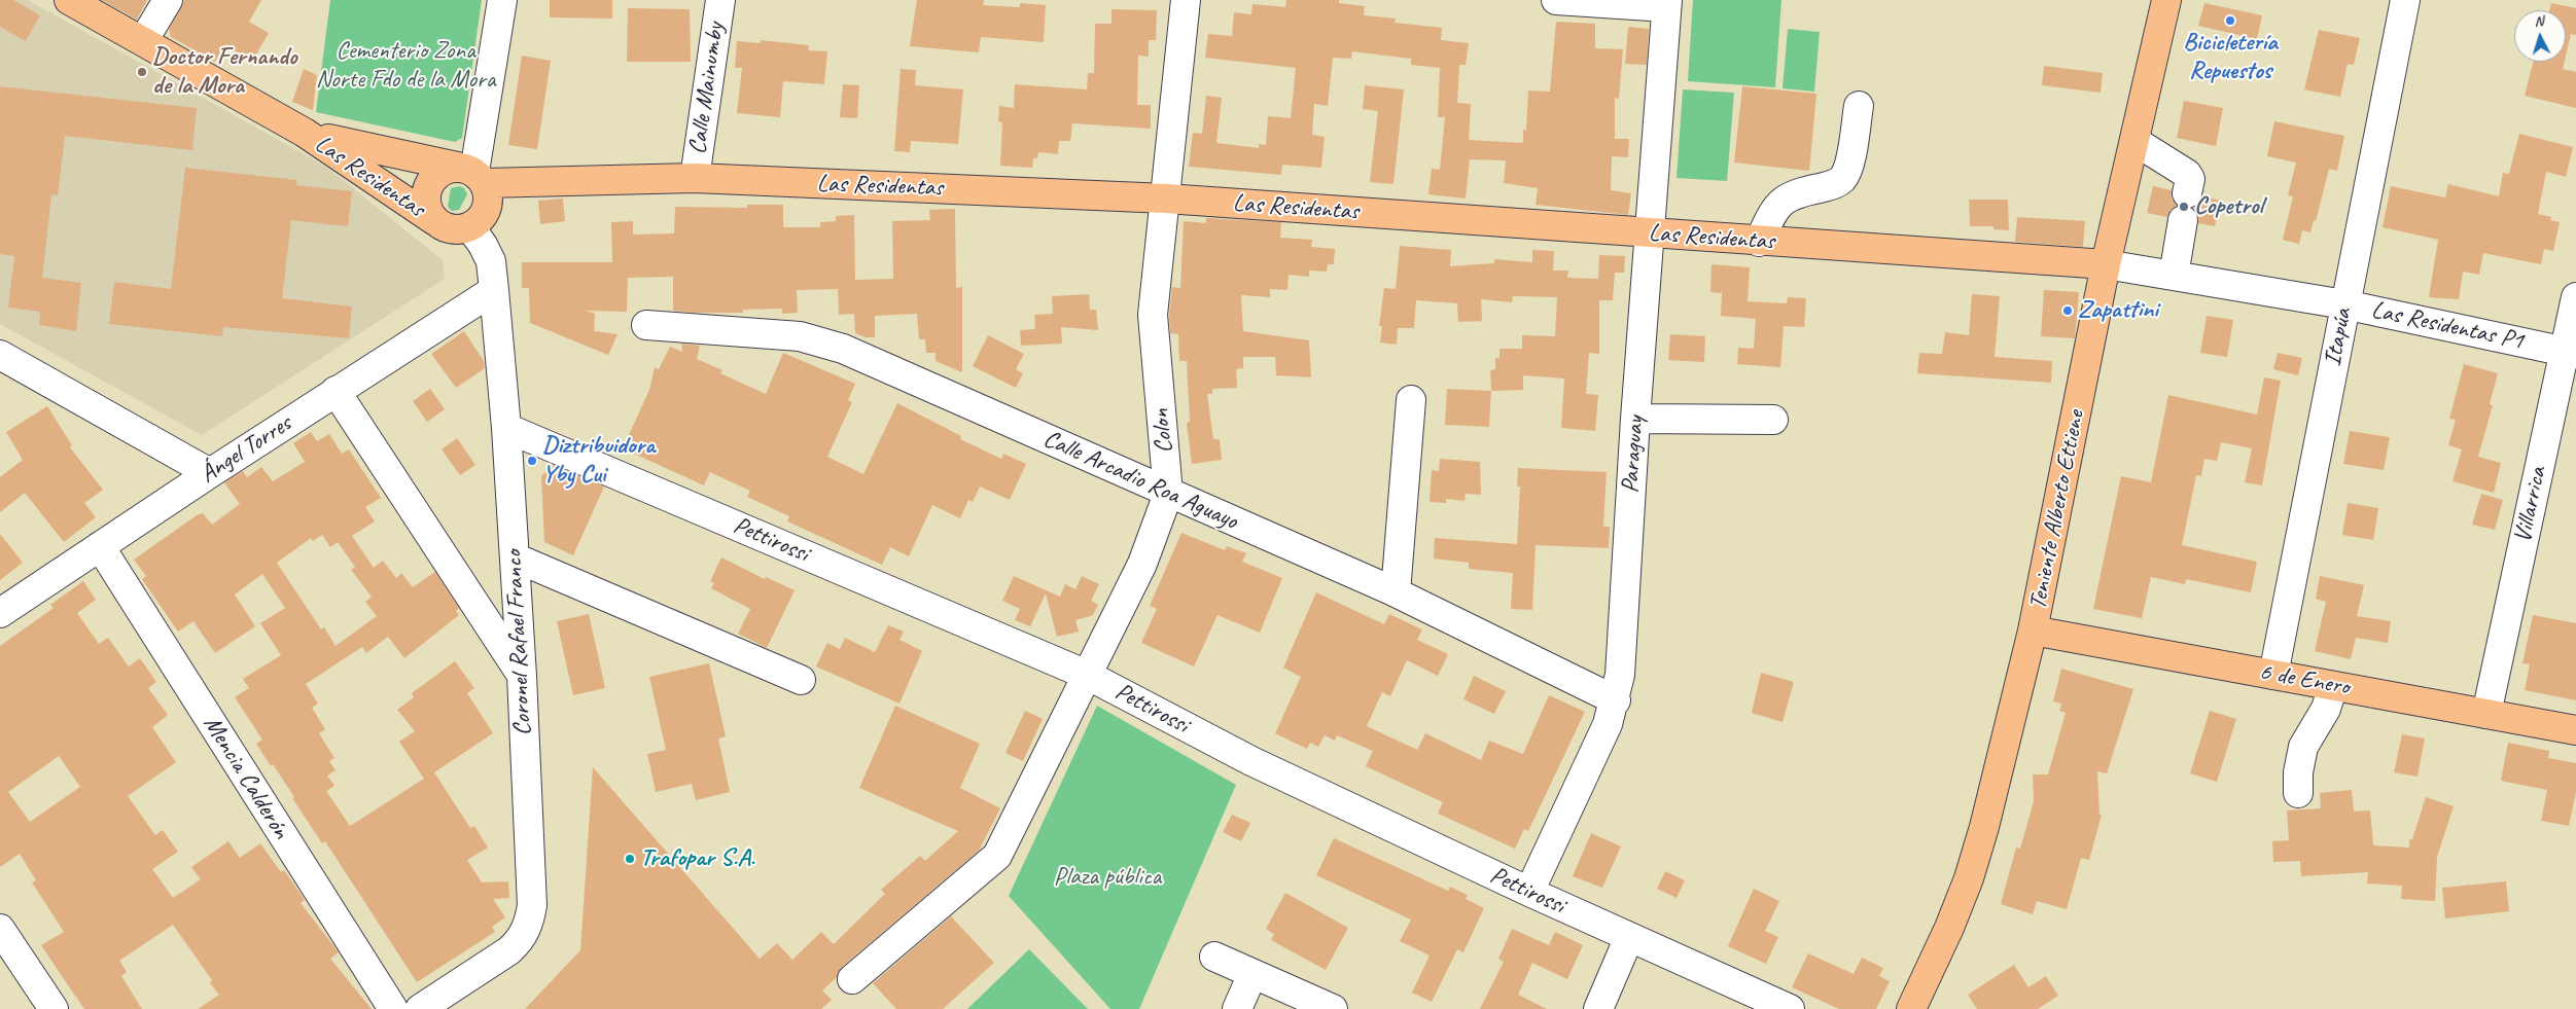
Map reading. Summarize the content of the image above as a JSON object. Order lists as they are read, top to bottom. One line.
{"streets":{"main road":["Las Residentas","Teniente Alberto Ettiene","6 de Enero"],"street":["Calle Mainumby","Las Residentas P1","Itapúa","Colon","Ángel Torres","Paraguay","Calle Arcadio Roa Aguayo","Villarrica","Pettirossi","Coronel Rafael Franco","Mencia Calderón"]},"crossings":[["Calle Mainumby","Las Residentas"],["Las Residentas","Las Residentas P1"],["Las Residentas","Colon"],["Las Residentas","Paraguay"],["Las Residentas","Teniente Alberto Ettiene"],["Las Residentas","Coronel Rafael Franco"],["Las Residentas P1","Itapúa"],["Las Residentas P1","Villarrica"],["Las Residentas P1","Teniente Alberto Ettiene"],["Itapúa","6 de Enero"],["Colon","Calle Arcadio Roa Aguayo"],["Colon","Pettirossi"],["Ángel Torres","Coronel Rafael Franco"],["Ángel Torres","Mencia Calderón"],["Paraguay","Calle Arcadio Roa Aguayo"],["Paraguay","Pettirossi"],["Villarrica","6 de Enero"],["Teniente Alberto Ettiene","6 de Enero"],["Pettirossi","Coronel Rafael Franco"]],"parks":["Cementerio Zona Norte Fdo de la Mora","Plaza pública"],"places":["Bicicletería Repuestos","Doctor Fernando de la Mora","Copetrol","Zapattini","Diztribuidora Yby Cui","Trafopar S.A."],"north":"top"}
